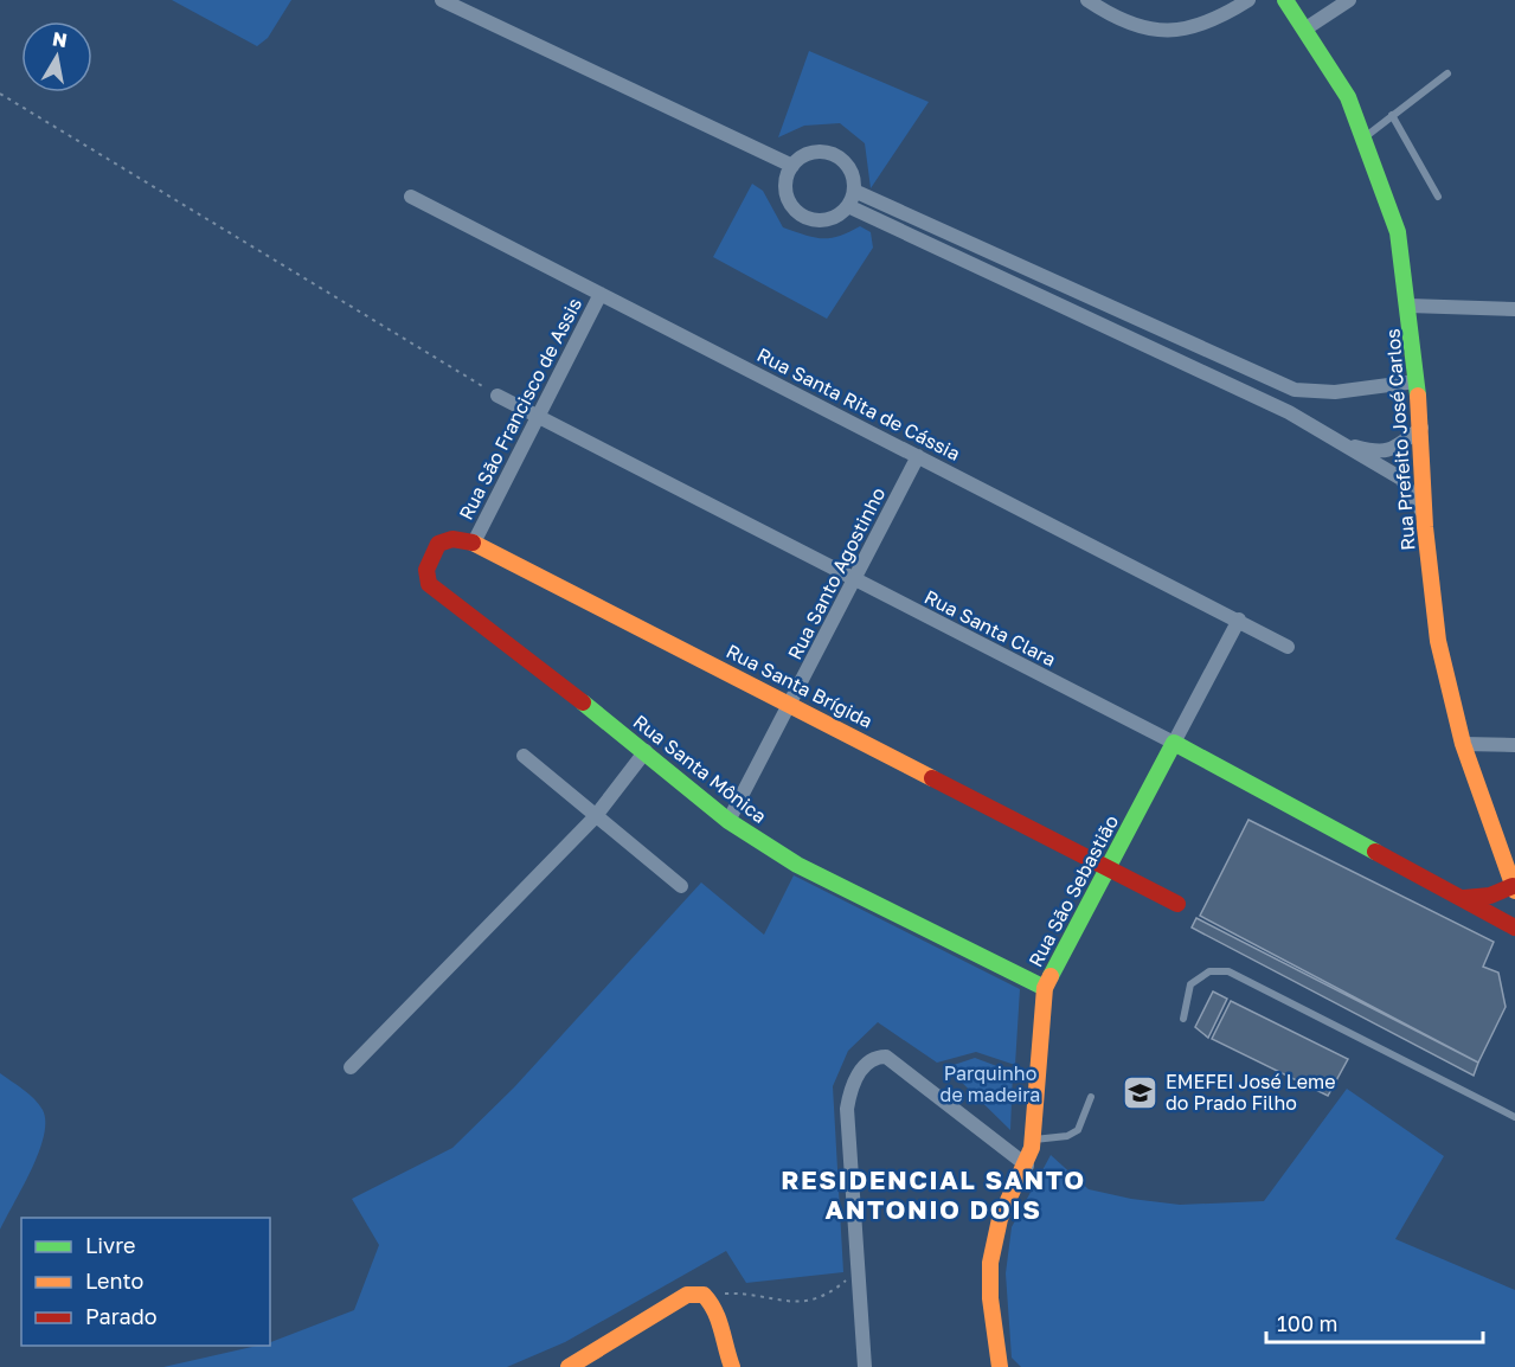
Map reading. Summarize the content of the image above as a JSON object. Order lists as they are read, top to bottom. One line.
{"streets":{"street":["Rua Santa Rita de Cássia","Rua São Francisco de Assis","Rua Prefeito José Carlos","Rua Santo Agostinho","Rua Santa Clara","Rua Santa Brígida","Rua Santa Mônica","Rua São Sebastião"]},"crossings":[["Rua Santa Rita de Cássia","Rua São Francisco de Assis"],["Rua Santa Rita de Cássia","Rua Santo Agostinho"],["Rua Santa Rita de Cássia","Rua São Sebastião"],["Rua São Francisco de Assis","Rua Santa Clara"],["Rua São Francisco de Assis","Rua Santa Brígida"],["Rua Santo Agostinho","Rua Santa Clara"],["Rua Santo Agostinho","Rua Santa Brígida"],["Rua Santo Agostinho","Rua Santa Mônica"],["Rua Santa Clara","Rua São Sebastião"],["Rua Santa Brígida","Rua Santa Mônica"],["Rua Santa Brígida","Rua São Sebastião"],["Rua Santa Mônica","Rua São Sebastião"]],"districts":["RESIDENCIAL SANTO ANTONIO DOIS"],"parks":["Parquinho de madeira"],"places":{"school or university":["EMEFEI José Leme do Prado Filho"]},"legend":["Livre","Lento","Parado"],"scale_bar":"100 m","north":"top"}
